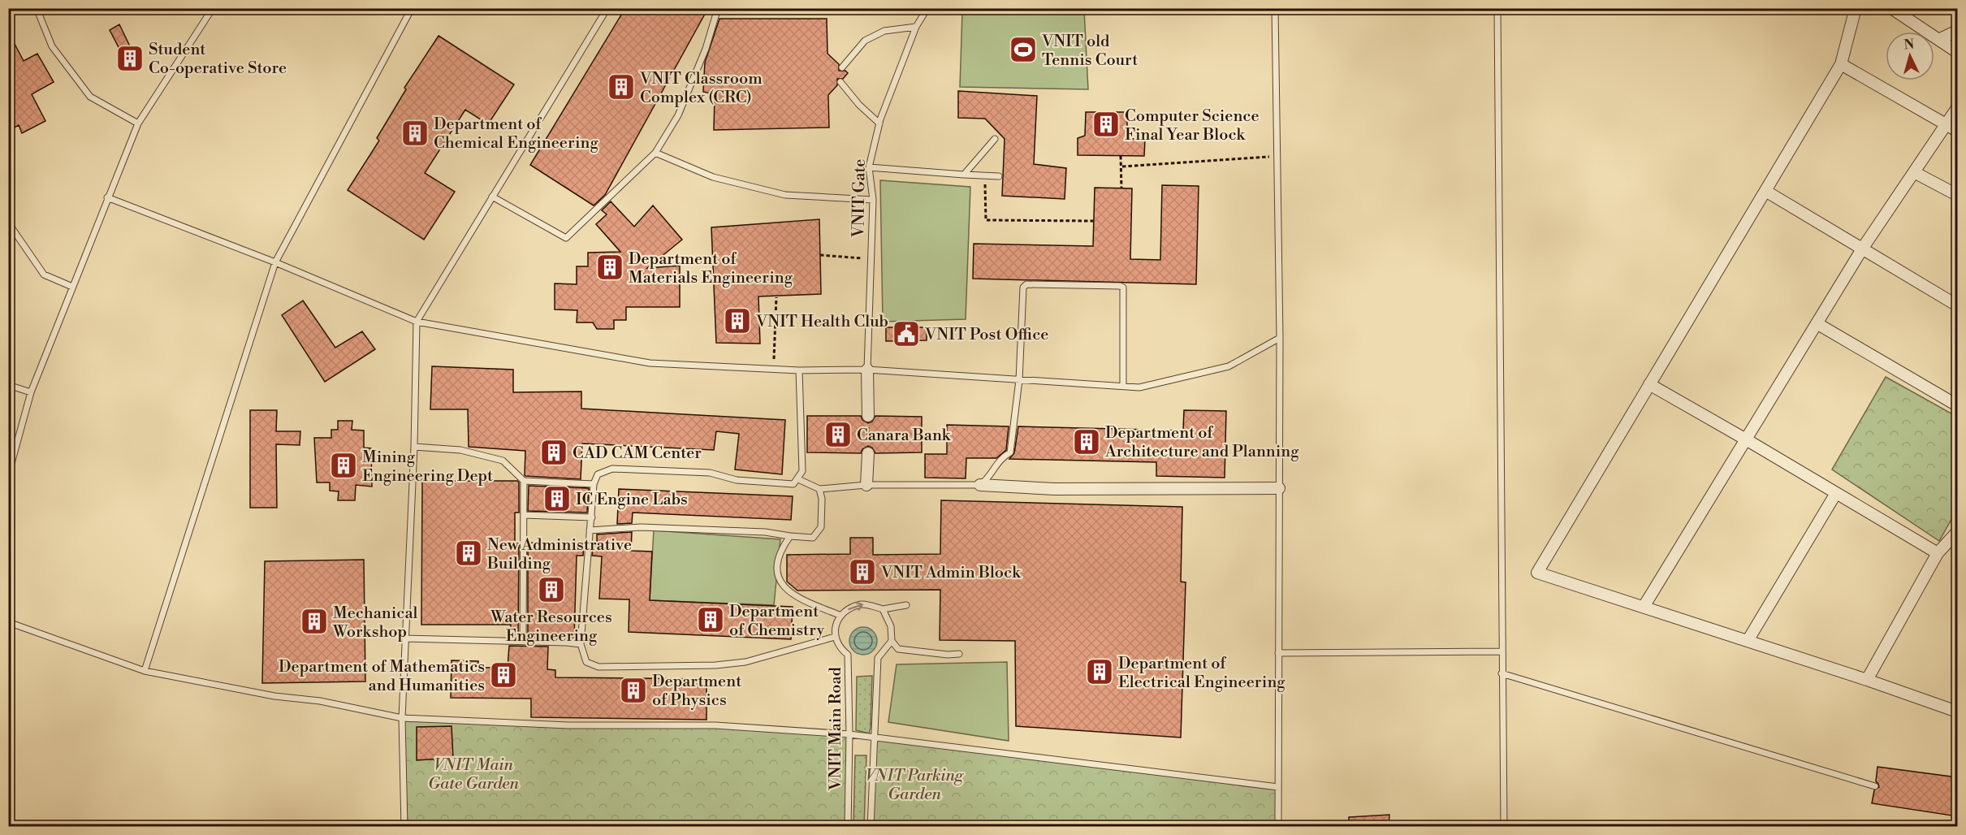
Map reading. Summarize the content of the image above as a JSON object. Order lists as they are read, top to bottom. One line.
{"streets":{"lane":["VNIT Gate","VNIT Main Road"]},"parks":["VNIT Main Gate Garden","VNIT Parking Garden"],"places":{"sports":["VNIT old Tennis Court"],"building":["Student Co-operative Store","VNIT Classroom Complex (CRC)","Computer Science Final Year Block","Department of Chemical Engineering","Department of Materials Engineering","VNIT Health Club","Canara Bank","Department of Architecture and Planning","CAD CAM Center","Mining Engineering Dept","IC Engine Labs","New Administrative Building","VNIT Admin Block","Water Resources Engineering","Department of Chemistry","Mechanical Workshop","Department of Electrical Engineering","Department of Mathematics and Humanities","Department of Physics"],"public building":["VNIT Post Office"]},"north":"top"}
